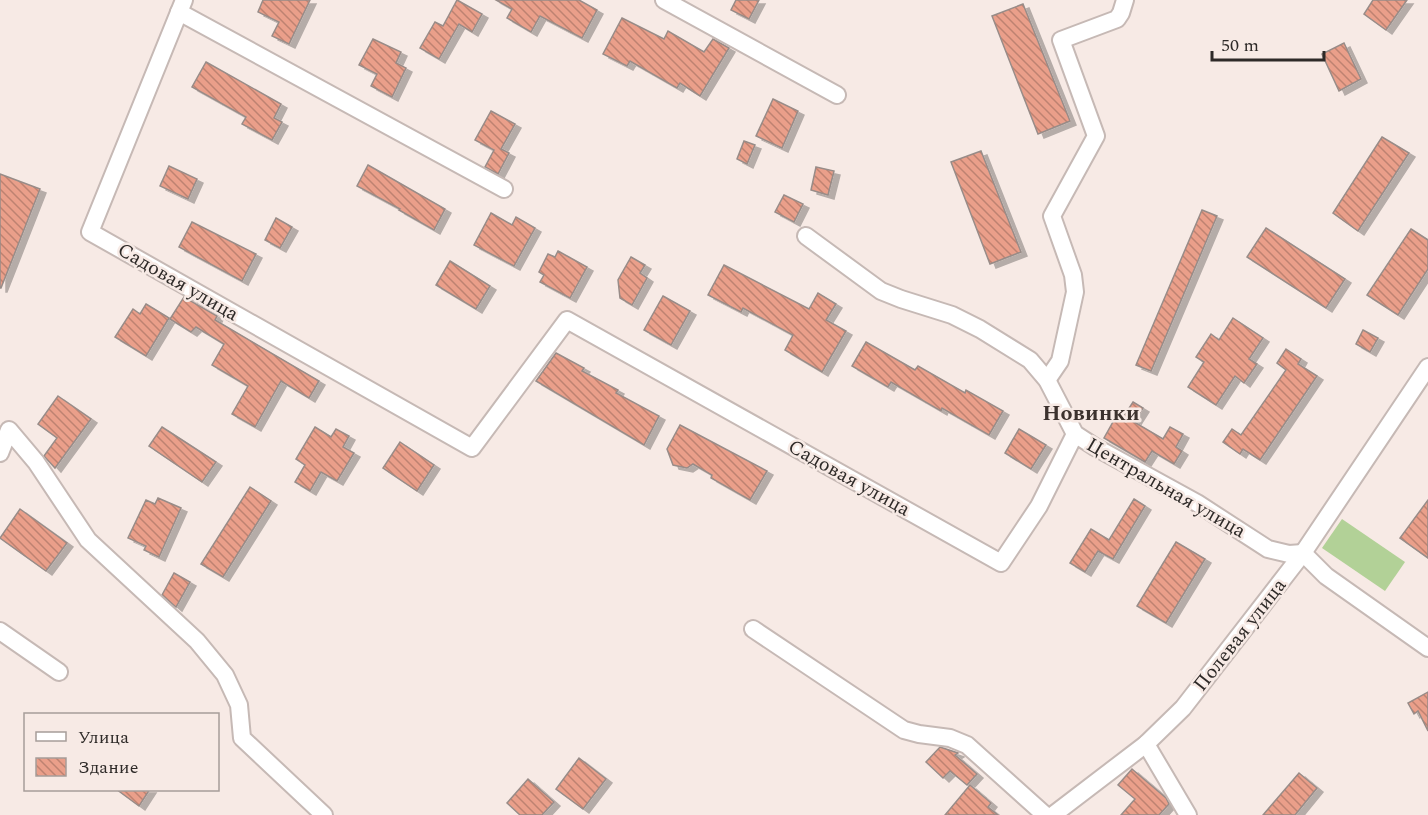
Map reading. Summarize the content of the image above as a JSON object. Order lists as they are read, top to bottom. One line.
{"streets":{"street":["Садовая улица","Центральная улица","Полевая улица"]},"crossings":[["Садовая улица","Центральная улица"],["Центральная улица","Полевая улица"]],"districts":["Новинки"],"legend":["Улица","Здание"],"scale_bar":"50 m"}
